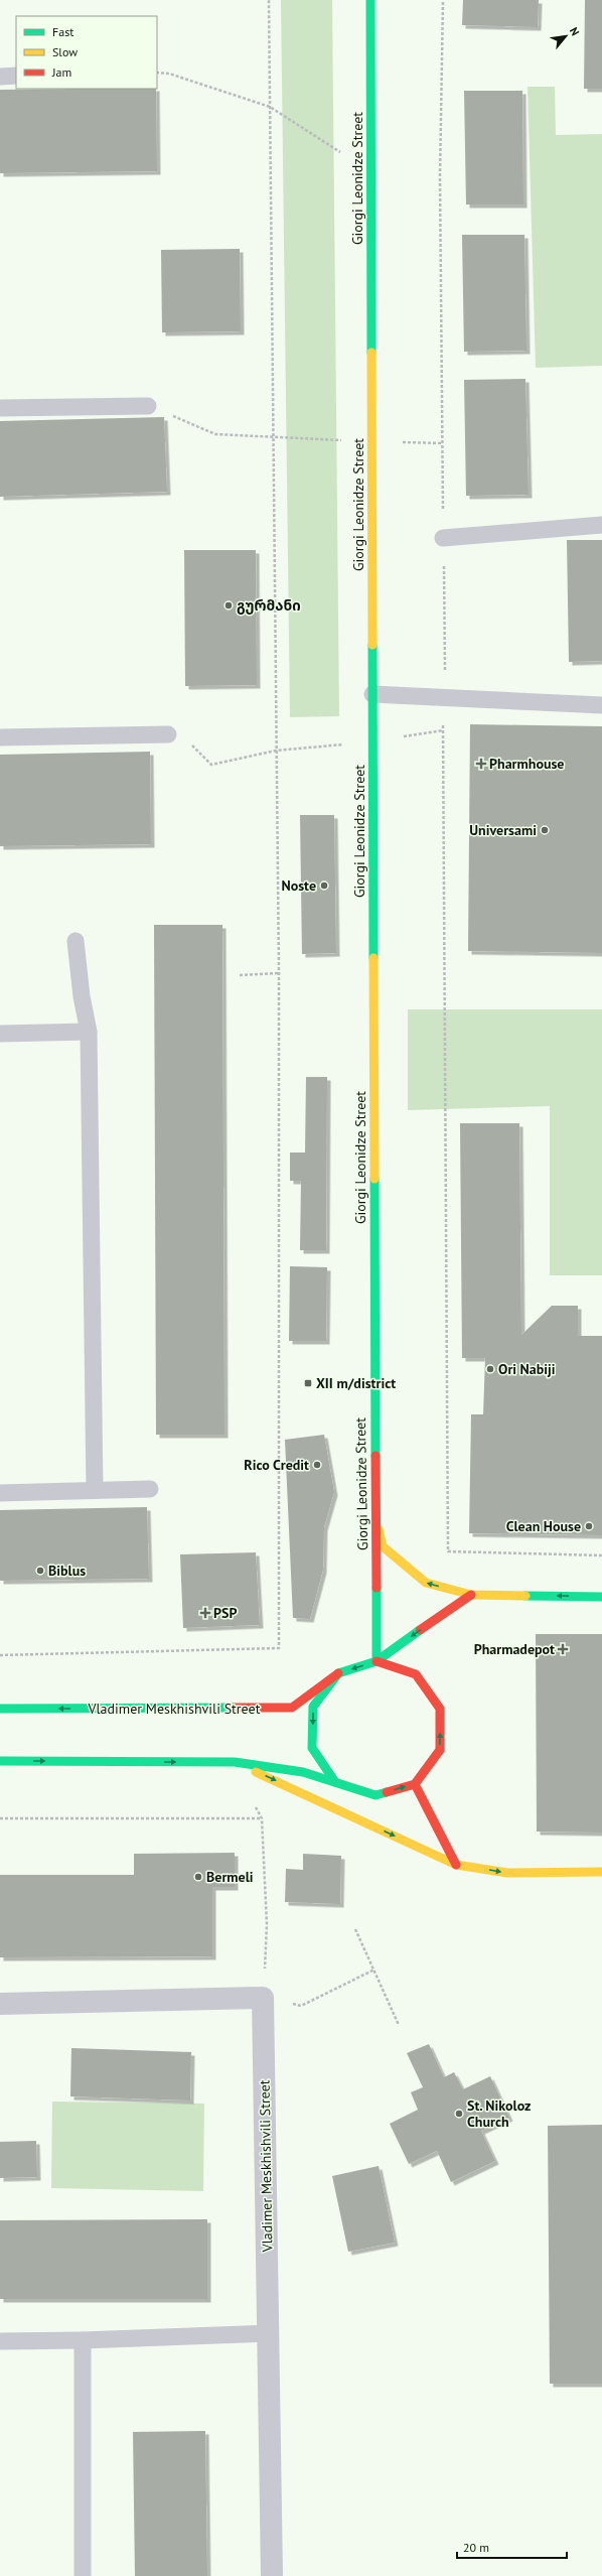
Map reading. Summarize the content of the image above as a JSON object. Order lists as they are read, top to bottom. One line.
{"streets":{"street":["Giorgi Leonidze Street","Vladimer Meskhishvili Street"]},"crossings":[["Giorgi Leonidze Street","Vladimer Meskhishvili Street"]],"places":{"other":["გურმანი","Universami","Noste","Ori Nabiji","Rico Credit","Clean House","Biblus","Bermeli","St. Nikoloz Church"],"health":["Pharmhouse","PSP","Pharmadepot"],"transit":["XII m/district"]},"legend":["Fast","Slow","Jam"],"scale_bar":"20 m","north":"top right"}
